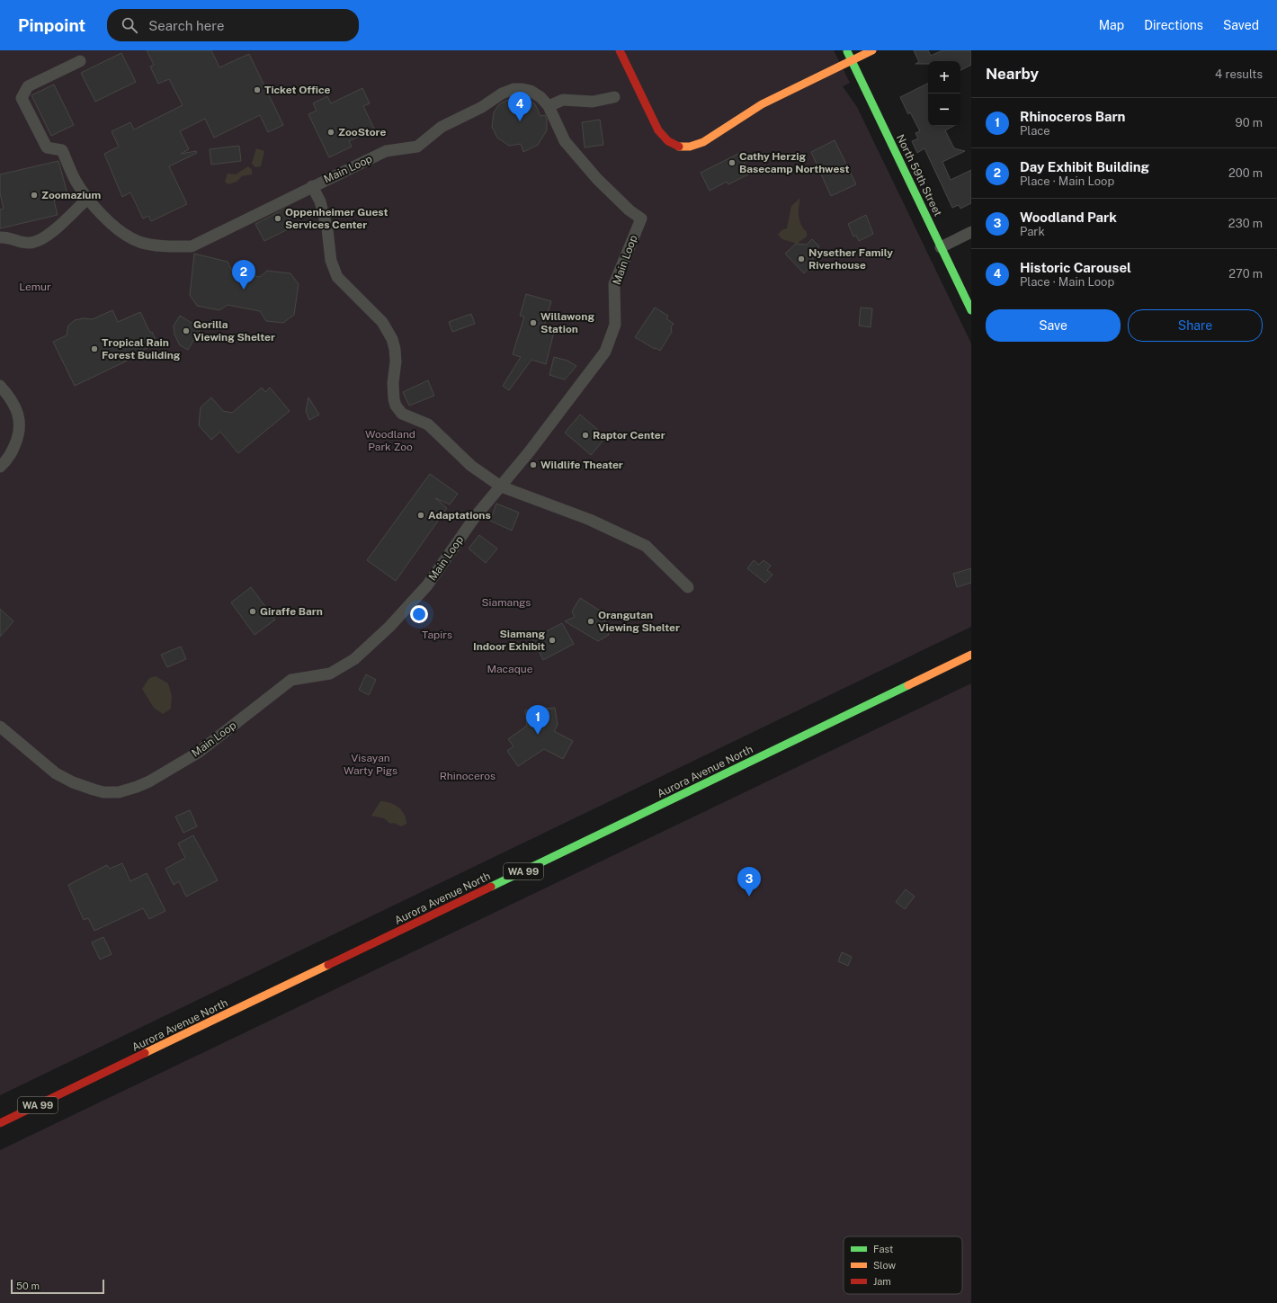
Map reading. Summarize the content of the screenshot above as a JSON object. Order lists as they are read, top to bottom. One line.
{"streets":{"main road":["North 59th Street","Aurora Avenue North","WA 99"],"street":["Main Loop"]},"parks":["Lemur","Woodland Park Zoo","Siamangs","Tapirs","Macaque","Visayan Warty Pigs","Rhinoceros"],"places":["Ticket Office","ZooStore","Cathy Herzig Basecamp Northwest","Zoomazium","Oppenheimer Guest Services Center","Nysether Family Riverhouse","Willawong Station","Gorilla Viewing Shelter","Tropical Rain Forest Building","Raptor Center","Wildlife Theater","Adaptations","Giraffe Barn","Orangutan Viewing Shelter","Siamang Indoor Exhibit"],"legend":["Fast","Slow","Jam"],"scale_bar":"50 m","page":{"header":"Pinpoint","search":"Search here","nav":["Map","Directions","Saved"],"heading":["Nearby","4 results"],"map_buttons":["+","−"],"pins":["4","2","1","3"],"list":[{"mark":"1","name":"Rhinoceros Barn","note":"Place","value":"90 m"},{"mark":"2","name":"Day Exhibit Building","note":"Place · Main Loop","value":"200 m"},{"mark":"3","name":"Woodland Park","note":"Park","value":"230 m"},{"mark":"4","name":"Historic Carousel","note":"Place · Main Loop","value":"270 m"}],"buttons":["Save","Share"],"scale":"50 m"}}
